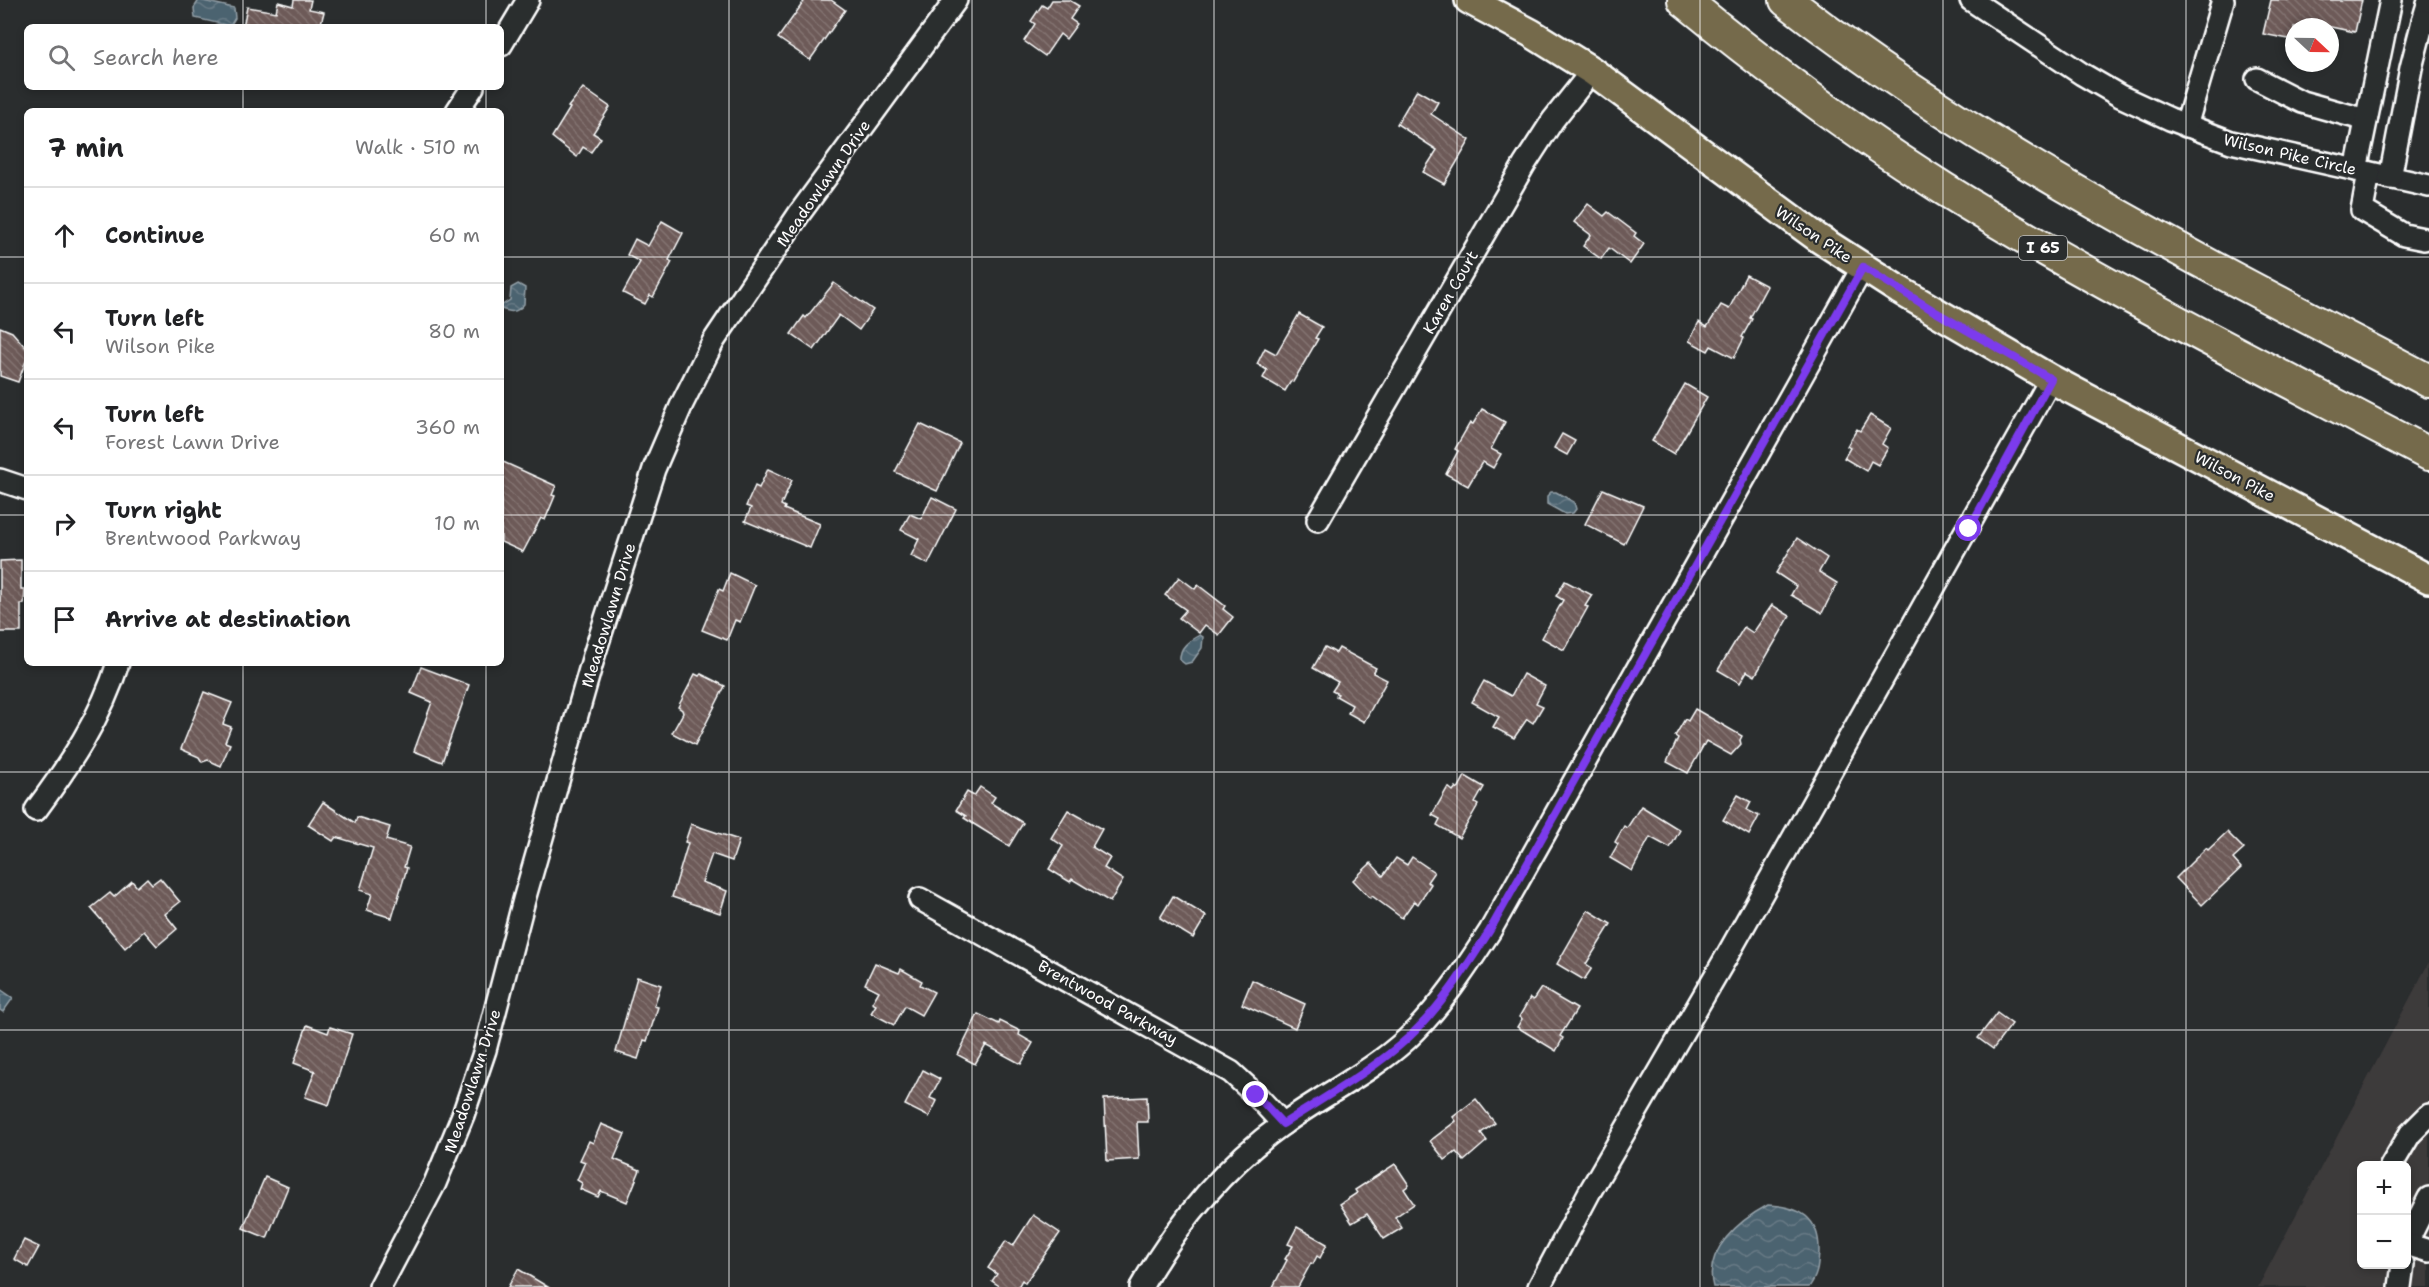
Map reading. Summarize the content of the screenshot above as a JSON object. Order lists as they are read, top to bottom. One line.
{"streets":{"highway":["I 65"],"main road":["Wilson Pike"],"street":["Wilson Pike Circle","Meadowlawn Drive","Karen Court","Brentwood Parkway"]},"crossings":[["Wilson Pike","Karen Court"]],"north":"right","page":{"search":"Search here","heading":["7 min","Walk · 510 m"],"list":[["Continue","60 m"],["Turn left","Wilson Pike","80 m"],["Turn left","Forest Lawn Drive","360 m"],["Turn right","Brentwood Parkway","10 m"],"Arrive at destination"],"map_buttons":["+","−"]}}
